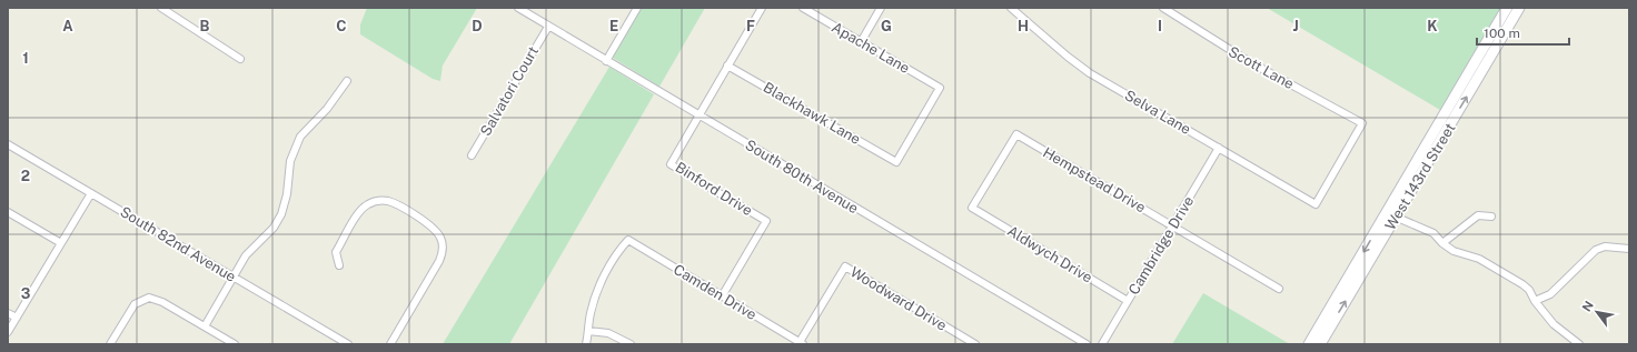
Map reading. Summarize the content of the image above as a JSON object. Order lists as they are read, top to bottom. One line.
{"streets":{"main road":["West 143rd Street"],"street":["Apache Lane","Scott Lane","Salvatori Court","Selva Lane","Blackhawk Lane","South 80th Avenue","Hempstead Drive","Binford Drive","South 82nd Avenue","Cambridge Drive","Aldwych Drive","Camden Drive","Woodward Drive"]},"crossings":[["Apache Lane","Blackhawk Lane"],["Scott Lane","Selva Lane"],["Salvatori Court","South 80th Avenue"],["Selva Lane","Cambridge Drive"],["Blackhawk Lane","Binford Drive"],["South 80th Avenue","Binford Drive"],["Hempstead Drive","Cambridge Drive"],["Hempstead Drive","Aldwych Drive"],["Binford Drive","Camden Drive"],["Cambridge Drive","Aldwych Drive"],["Camden Drive","Woodward Drive"]],"scale_bar":"100 m","north":"top left","grid":{"columns":["A","B","C","D","E","F","G","H","I","J","K"],"rows":["1","2","3"]}}
